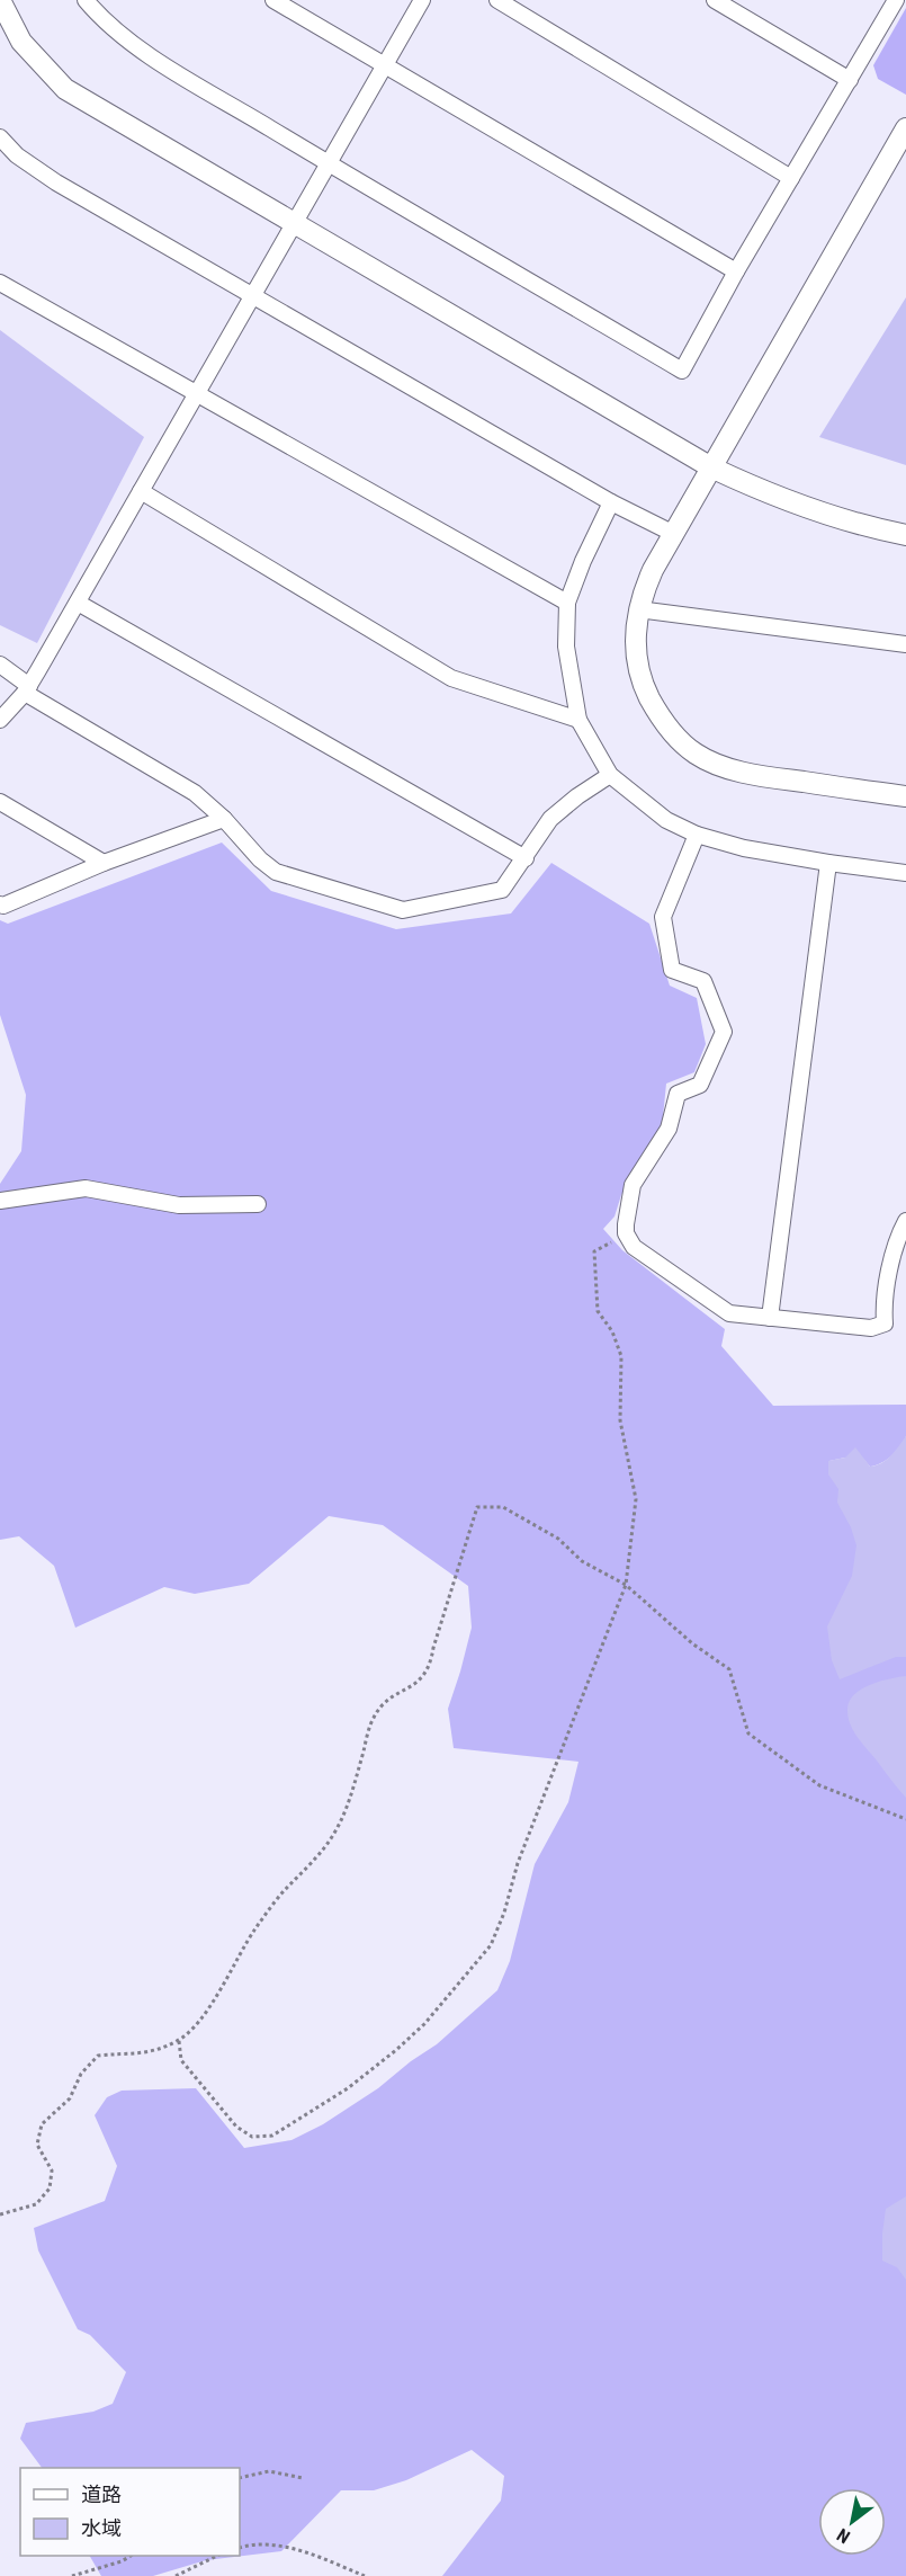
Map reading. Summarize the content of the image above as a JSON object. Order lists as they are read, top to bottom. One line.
{"legend":["道路","水域"],"north":"bottom left"}
